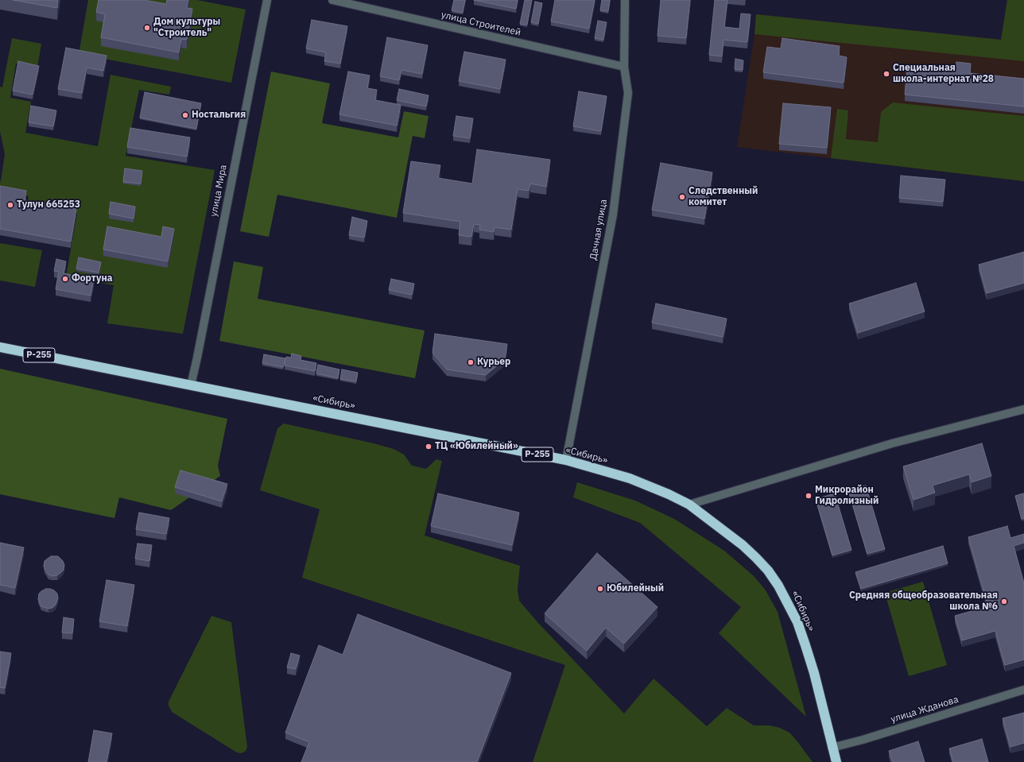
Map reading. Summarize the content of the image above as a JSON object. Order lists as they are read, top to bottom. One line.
{"streets":{"highway":["Р-255","«Сибирь»"],"street":["улица Строителей","улица Мира","Дачная улица","улица Жданова"]},"crossings":[["улица Строителей","Дачная улица"],["улица Мира","«Сибирь»"],["Дачная улица","«Сибирь»"],["«Сибирь»","улица Жданова"]],"places":["Дом культуры \"Строитель\"","Специальная школа-интернат №28","Ностальгия","Следственный комитет","Тулун 665253","Фортуна","Курьер","ТЦ «Юбилейный»","Микрорайон Гидролизный","Юбилейный","Средняя общеобразовательная школа №6"]}
